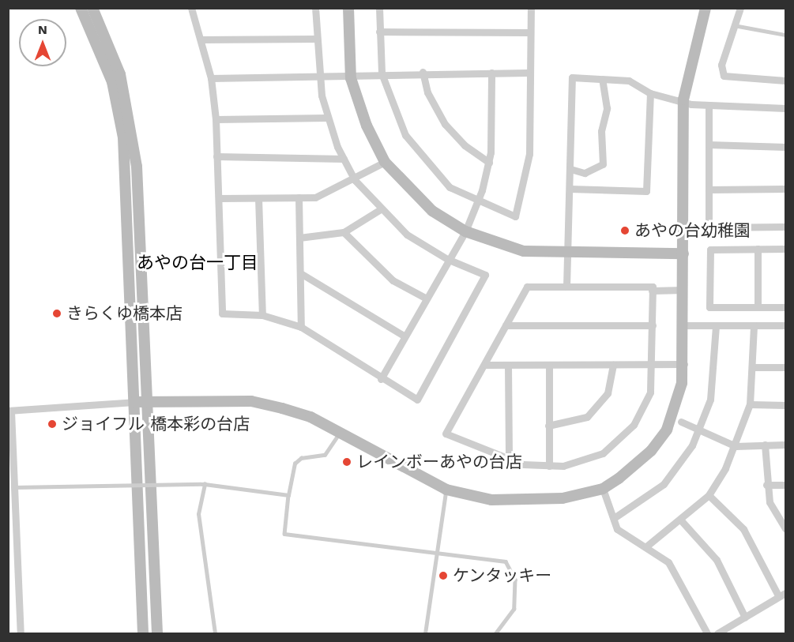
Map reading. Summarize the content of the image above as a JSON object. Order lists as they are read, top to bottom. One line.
{"districts":["あやの台一丁目"],"places":["あやの台幼稚園","きらくゆ橋本店","ジョイフル 橋本彩の台店","レインボーあやの台店","ケンタッキー"],"north":"top"}
